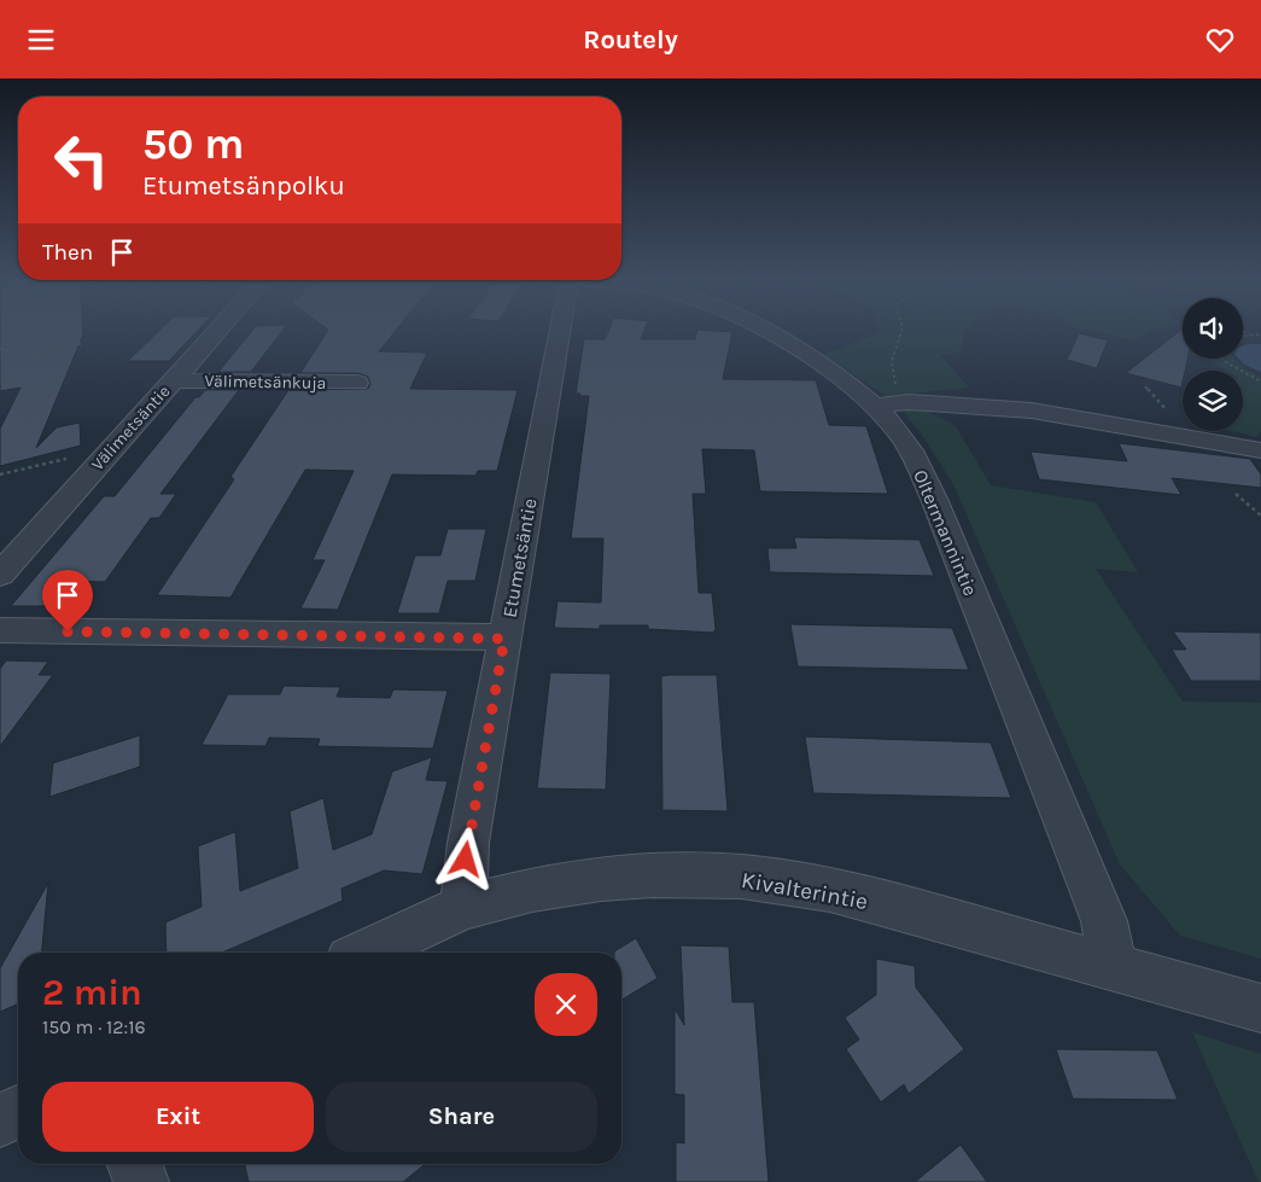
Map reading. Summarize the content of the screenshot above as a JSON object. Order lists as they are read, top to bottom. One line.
{"streets":{"street":["Välimetsänkuja","Välimetsäntie","Oltermannintie","Etumetsäntie","Kivalterintie"]},"crossings":[["Välimetsänkuja","Välimetsäntie"],["Oltermannintie","Kivalterintie"],["Etumetsäntie","Kivalterintie"]],"page":{"header":"Routely","turn":["50 m","Etumetsänpolku"],"then":"Then","heading":["2 min","150 m · 12:16"],"buttons":["Exit","Share"]}}
